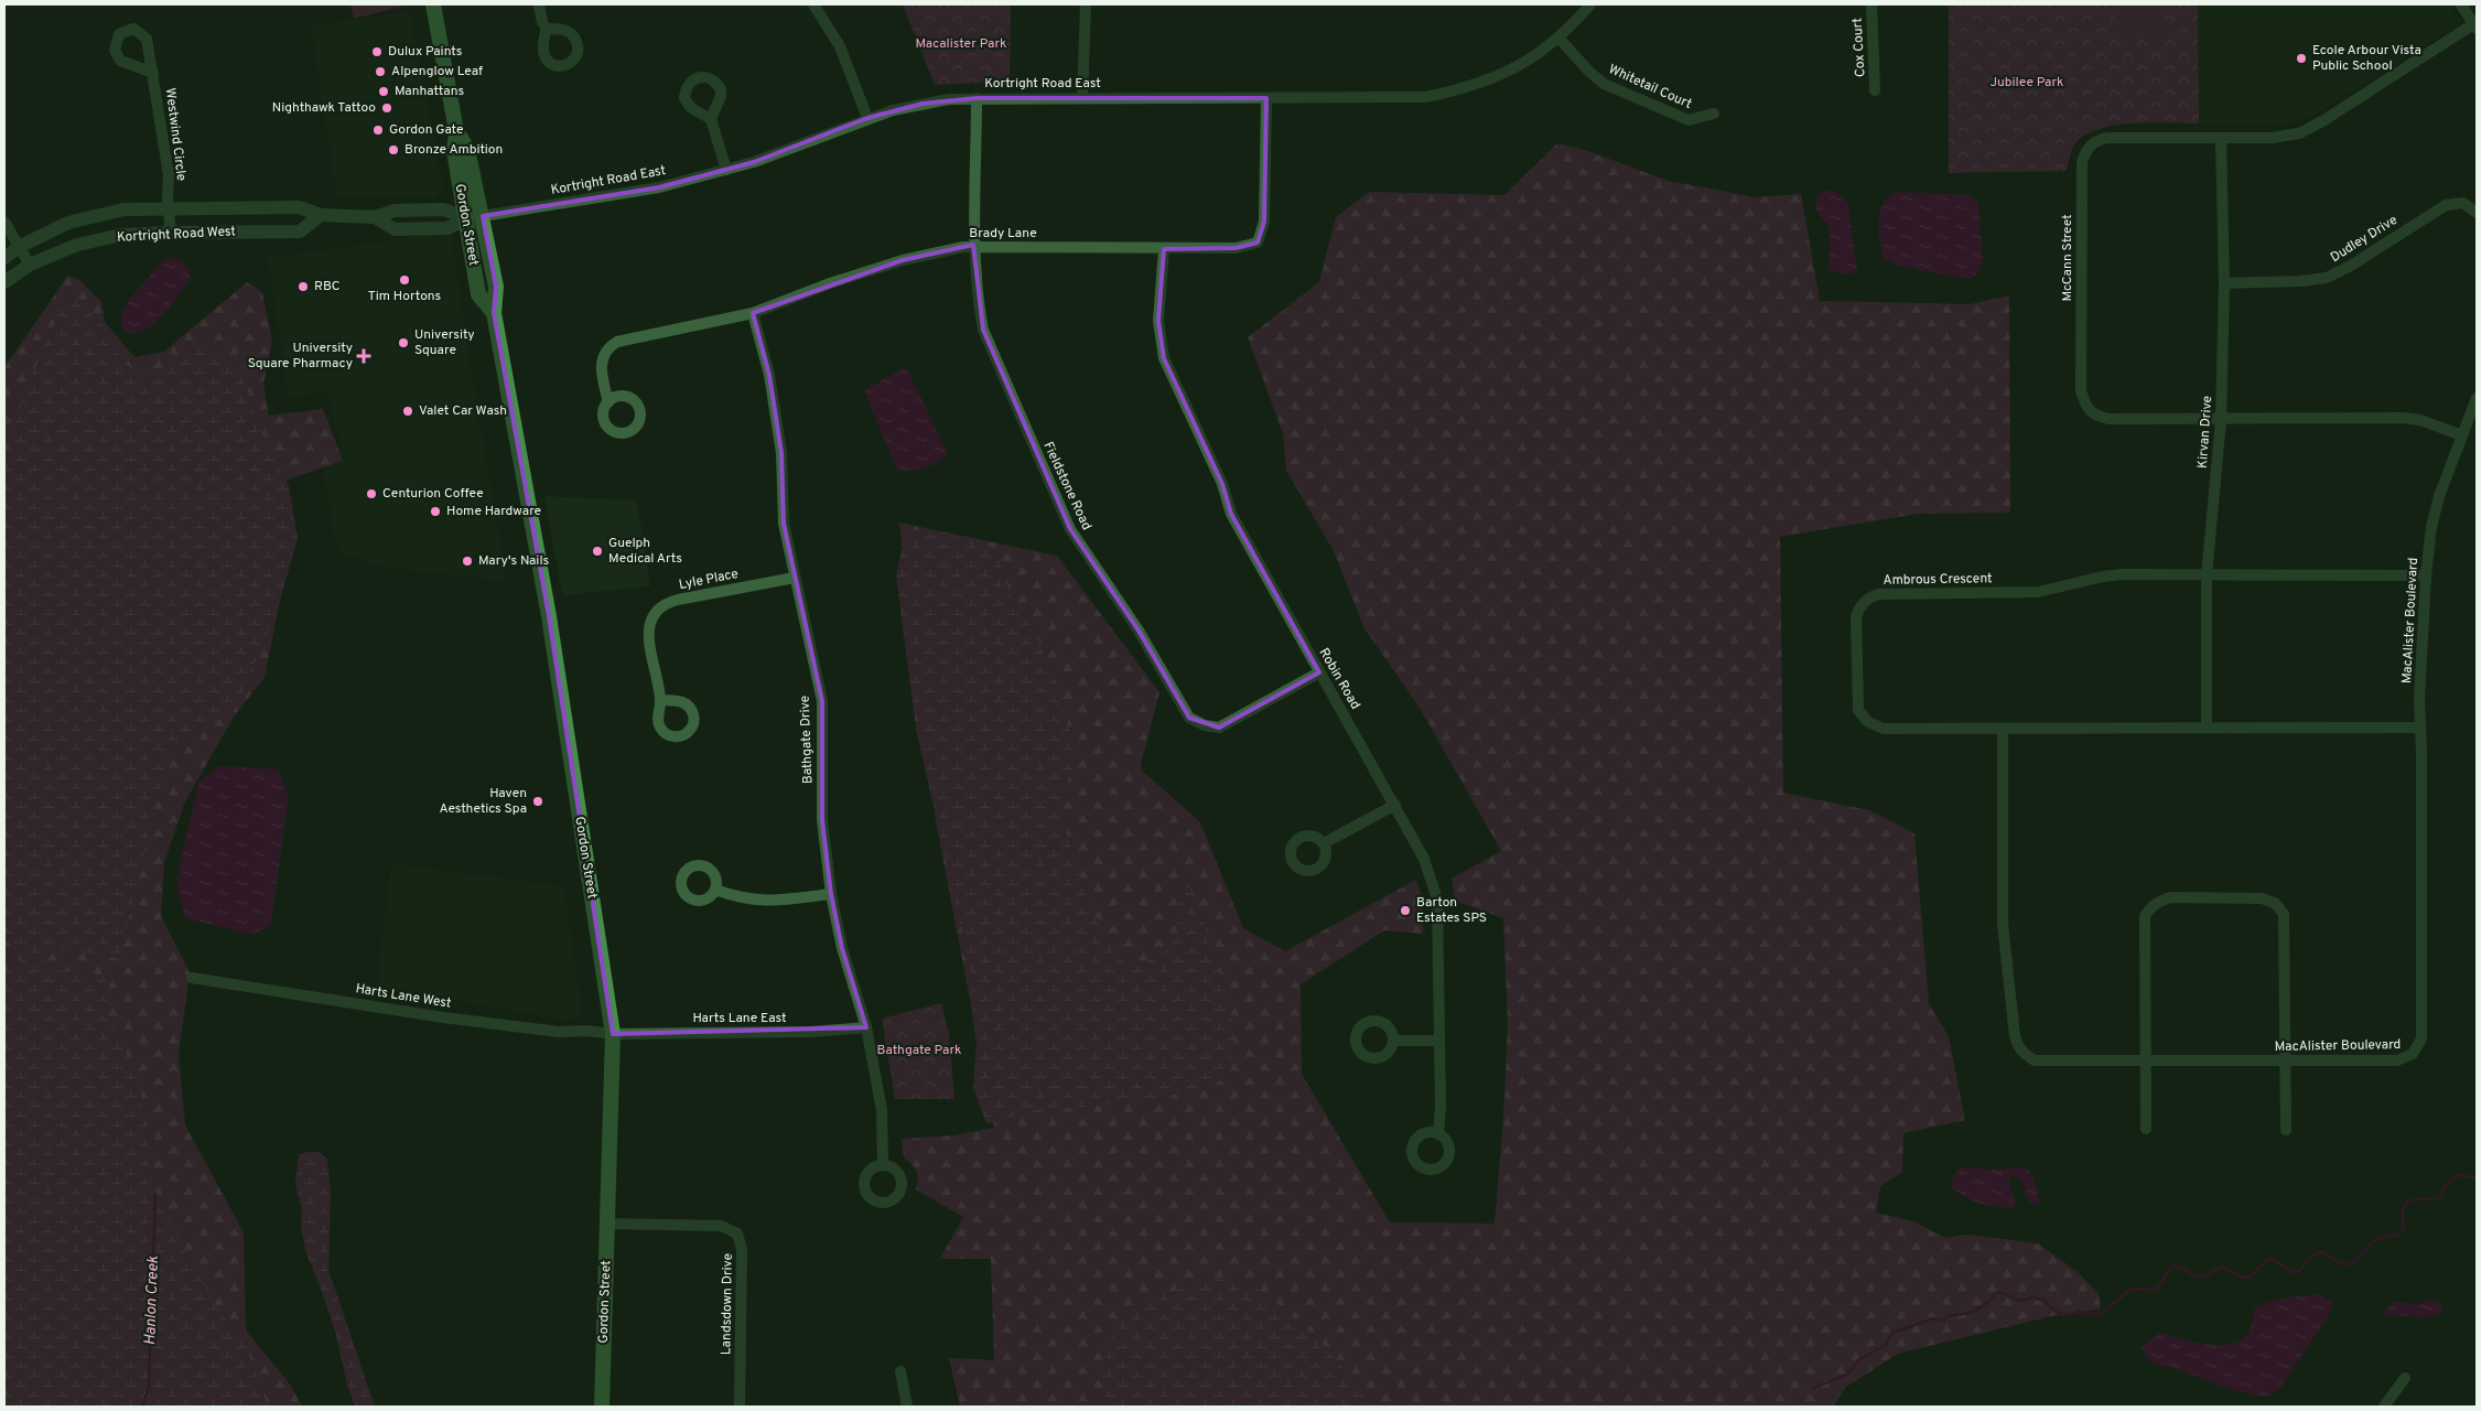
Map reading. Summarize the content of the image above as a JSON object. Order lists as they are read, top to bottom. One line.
{"streets":{"main road":["Gordon Street"],"street":["Cox Court","Kortright Road East","Whitetail Court","Westwind Circle","Brady Lane","Kortright Road West","Dudley Drive","McCann Street","Kirvan Drive","Fieldstone Road","Lyle Place","Ambrous Crescent","MacAlister Boulevard","Robin Road","Bathgate Drive","Harts Lane West","Harts Lane East","Landsdown Drive"]},"crossings":[["Kortright Road East","Whitetail Court"],["Kortright Road East","Gordon Street"],["Kortright Road East","Brady Lane"],["Kortright Road East","Fieldstone Road"],["Westwind Circle","Kortright Road West"],["Gordon Street","Kortright Road West"],["Gordon Street","Harts Lane West"],["Gordon Street","Harts Lane East"],["Gordon Street","Landsdown Drive"],["Brady Lane","Fieldstone Road"],["Brady Lane","Robin Road"],["Brady Lane","Bathgate Drive"],["Dudley Drive","Kirvan Drive"],["McCann Street","Kirvan Drive"],["McCann Street","MacAlister Boulevard"],["Kirvan Drive","Ambrous Crescent"],["Fieldstone Road","Robin Road"],["Lyle Place","Bathgate Drive"],["Ambrous Crescent","MacAlister Boulevard"],["Bathgate Drive","Harts Lane East"],["Harts Lane West","Harts Lane East"]],"water":["Hanlon Creek"],"parks":["Macalister Park","Jubilee Park","Bathgate Park"],"places":{"other":["Dulux Paints","Ecole Arbour Vista Public School","Alpenglow Leaf","Manhattans","Nighthawk Tattoo","Gordon Gate","Bronze Ambition","Tim Hortons","RBC","University Square","Valet Car Wash","Centurion Coffee","Home Hardware","Guelph Medical Arts","Mary's Nails","Haven Aesthetics Spa","Barton Estates SPS"],"health":["University Square Pharmacy"]}}
